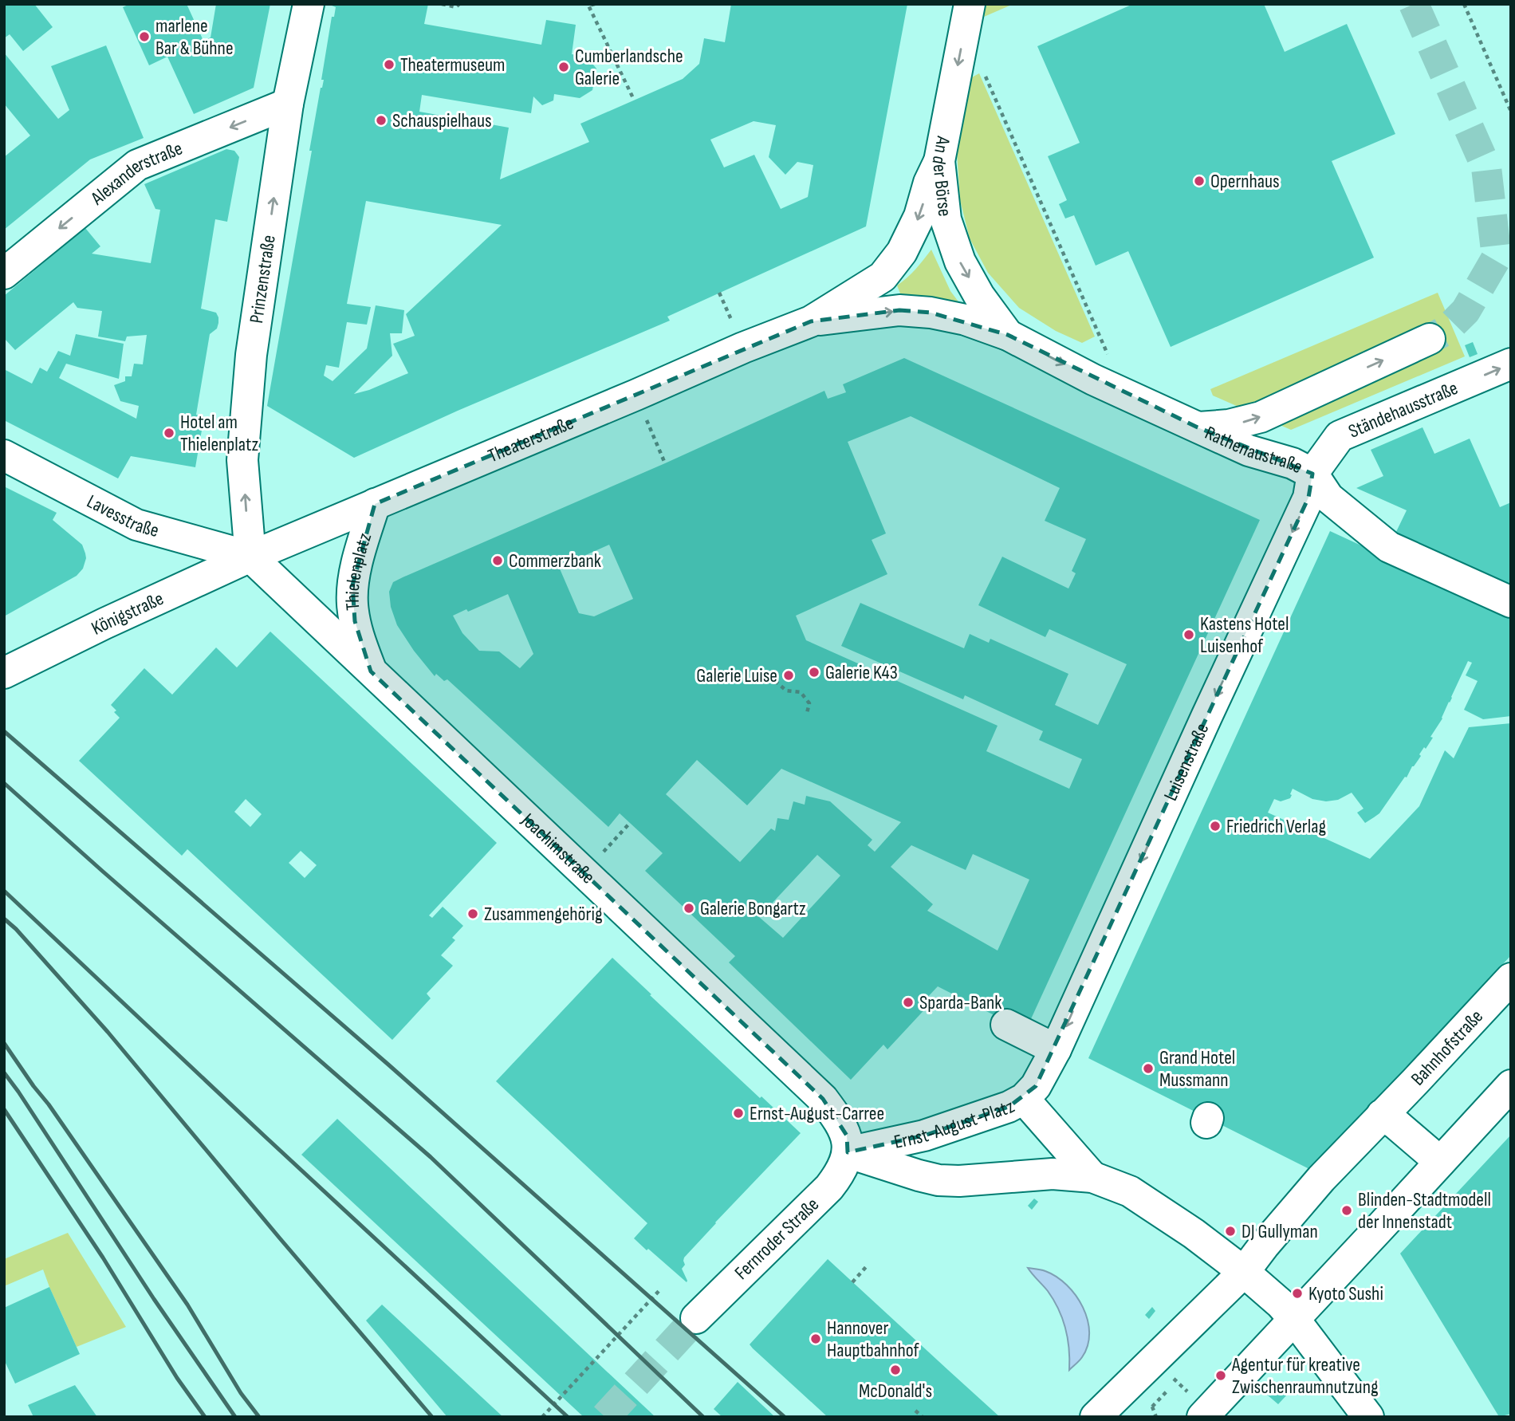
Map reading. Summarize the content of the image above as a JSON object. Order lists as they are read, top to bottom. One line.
{"streets":{"street":["Alexanderstraße","An der Börse","Prinzenstraße","Ständehausstraße","Theaterstraße","Rathenaustraße","Lavesstraße","Thielenplatz","Königstraße","Luisenstraße","Joachimstraße","Bahnhofstraße","Ernst-August-Platz","Fernroder Straße"]},"crossings":[["Alexanderstraße","Prinzenstraße"],["An der Börse","Theaterstraße"],["An der Börse","Rathenaustraße"],["Prinzenstraße","Theaterstraße"],["Prinzenstraße","Lavesstraße"],["Prinzenstraße","Königstraße"],["Prinzenstraße","Joachimstraße"],["Ständehausstraße","Rathenaustraße"],["Ständehausstraße","Luisenstraße"],["Theaterstraße","Rathenaustraße"],["Theaterstraße","Lavesstraße"],["Theaterstraße","Thielenplatz"],["Theaterstraße","Königstraße"],["Theaterstraße","Joachimstraße"],["Rathenaustraße","Luisenstraße"],["Lavesstraße","Königstraße"],["Lavesstraße","Joachimstraße"],["Thielenplatz","Joachimstraße"],["Königstraße","Joachimstraße"],["Luisenstraße","Ernst-August-Platz"],["Joachimstraße","Ernst-August-Platz"],["Joachimstraße","Fernroder Straße"],["Bahnhofstraße","Ernst-August-Platz"],["Ernst-August-Platz","Fernroder Straße"]],"one_way":["Alexanderstraße","An der Börse","Prinzenstraße","Rathenaustraße","Luisenstraße"],"places":["marlene Bar & Bühne","Theatermuseum","Cumberlandsche Galerie","Schauspielhaus","Opernhaus","Hotel am Thielenplatz","Commerzbank","Kastens Hotel Luisenhof","Galerie K43","Galerie Luise","Friedrich Verlag","Galerie Bongartz","Zusammengehörig","Sparda-Bank","Grand Hotel Mussmann","Ernst-August-Carree","Blinden-Stadtmodell der Innenstadt","DJ Gullyman","Kyoto Sushi","Hannover Hauptbahnhof","McDonald's","Agentur für kreative Zwischenraumnutzung"]}
